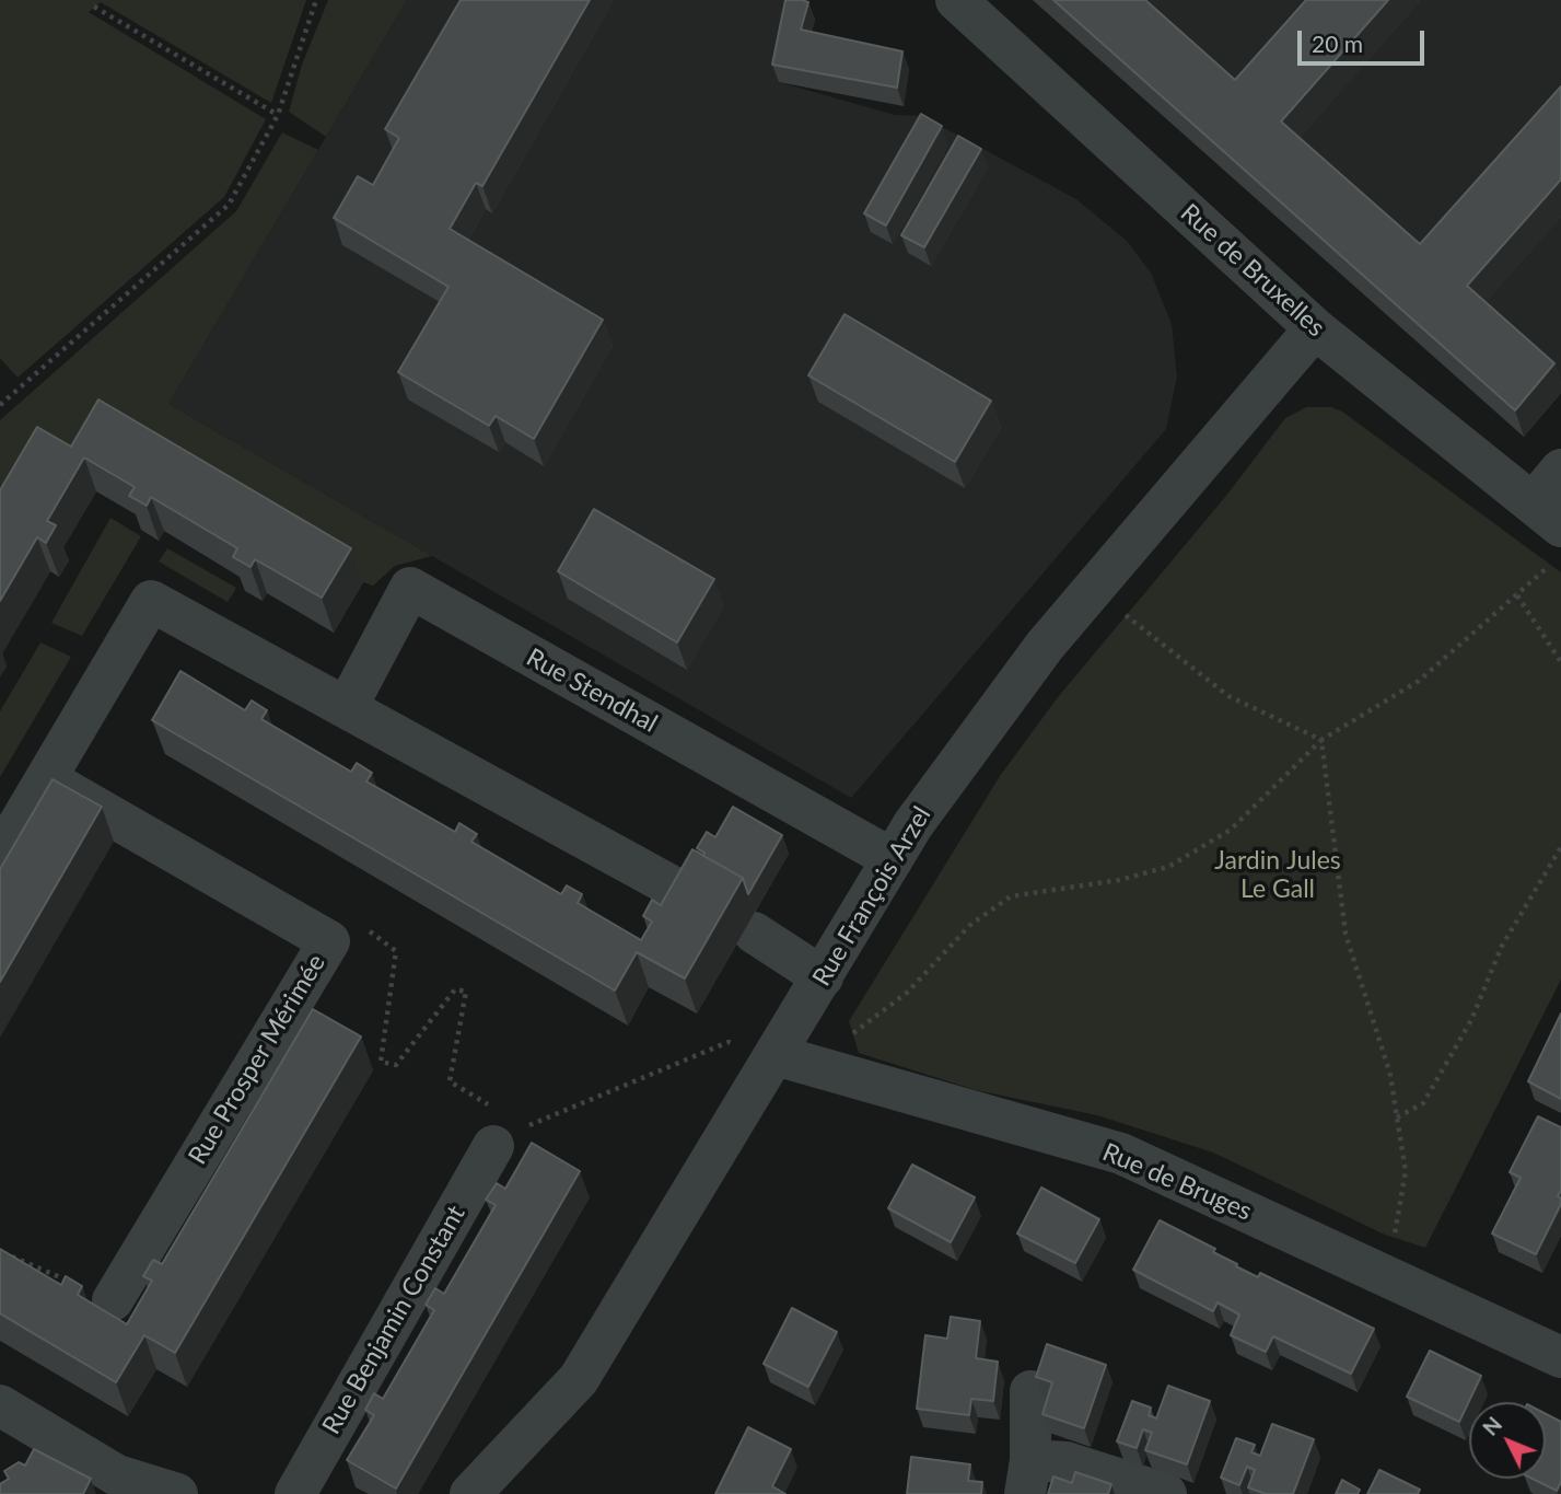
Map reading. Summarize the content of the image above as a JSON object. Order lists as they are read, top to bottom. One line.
{"streets":{"street":["Rue de Bruxelles","Rue Stendhal","Rue François Arzel","Rue Prosper Mérimée","Rue de Bruges","Rue Benjamin Constant"]},"crossings":[["Rue de Bruxelles","Rue François Arzel"],["Rue Stendhal","Rue François Arzel"],["Rue François Arzel","Rue de Bruges"]],"parks":["Jardin Jules Le Gall"],"scale_bar":"20 m","north":"top left"}
